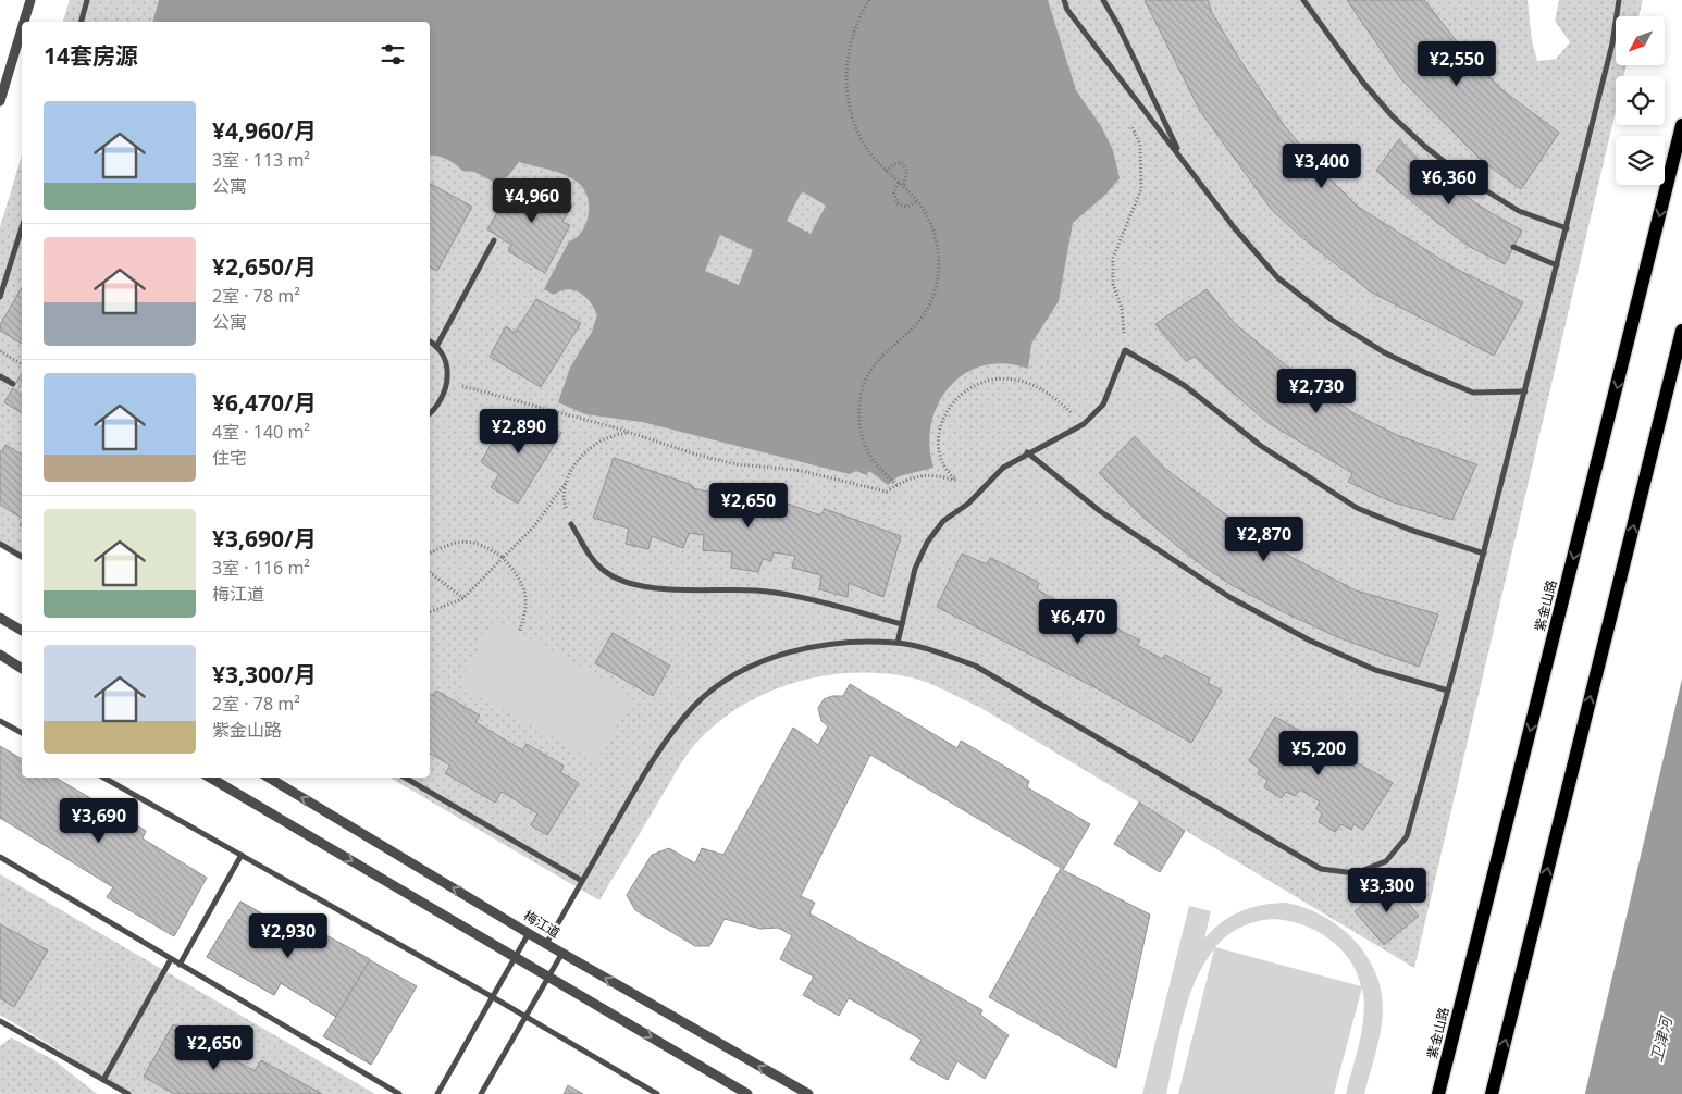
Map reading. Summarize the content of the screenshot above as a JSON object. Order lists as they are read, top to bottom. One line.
{"streets":{"main road":["紫金山路"],"street":["梅江道"]},"water":["卫津河"],"north":"bottom left","page":{"heading":"14套房源","price":["¥2,550","¥3,400","¥6,360","¥4,960","¥2,730","¥2,890","¥2,650","¥2,870","¥6,470","¥5,200","¥3,690","¥3,300","¥2,930","¥2,650"],"list":[{"name":"¥4,960/月","note":"3室 · 113 m² · 公寓"},{"name":"¥2,650/月","note":"2室 · 78 m² · 公寓"},{"name":"¥6,470/月","note":"4室 · 140 m² · 住宅"},{"name":"¥3,690/月","note":"3室 · 116 m² · 梅江道"},{"name":"¥3,300/月","note":"2室 · 78 m² · 紫金山路"}]}}
